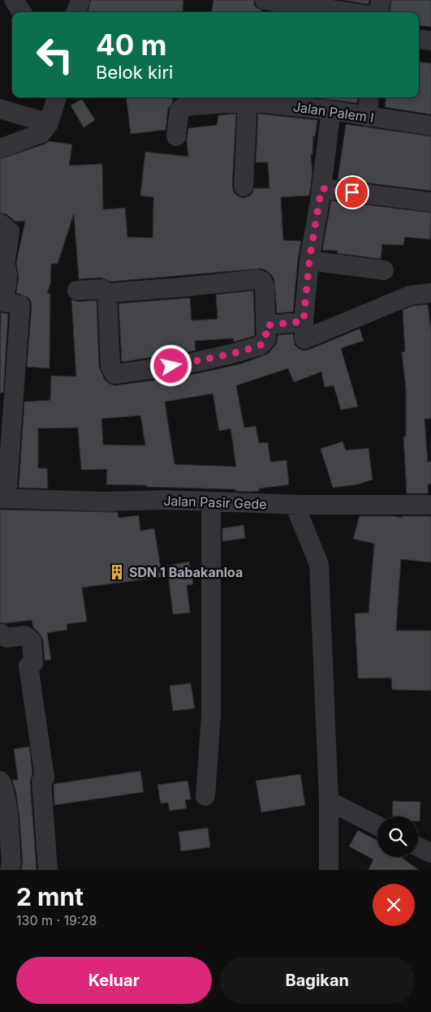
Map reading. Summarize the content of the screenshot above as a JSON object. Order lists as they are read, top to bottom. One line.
{"streets":{"street":["Jalan Palem I","Jalan Pasir Gede"]},"places":{"building":["SDN 1 Babakanloa"]},"page":{"turn":["40 m","Belok kiri"],"heading":["2 mnt","130 m · 19:28"],"buttons":["Keluar","Bagikan"]}}
